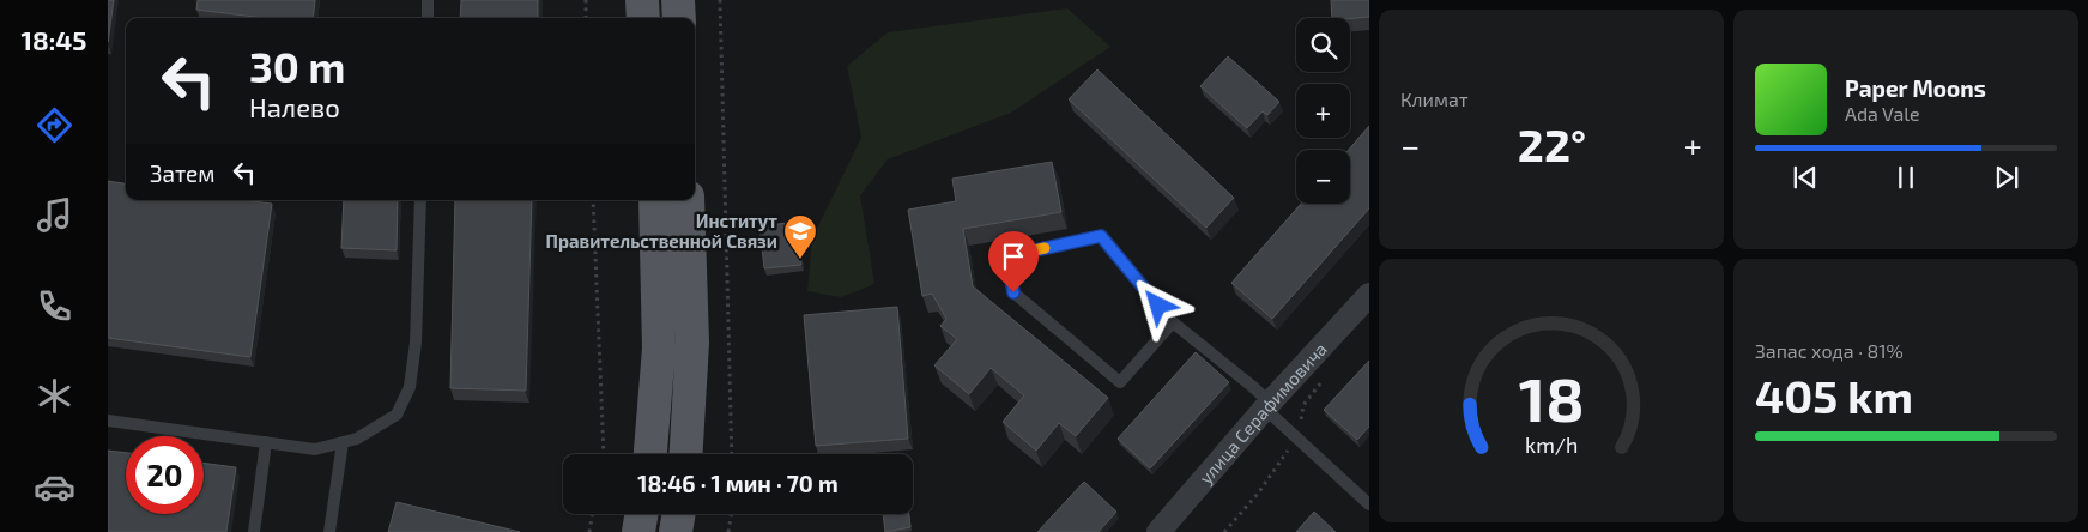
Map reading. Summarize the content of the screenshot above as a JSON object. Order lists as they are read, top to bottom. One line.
{"streets":{"street":["улица Серафимовича"]},"places":{"school or university":["Институт Правительственной Связи"]},"page":{"tabs":"18:45","tile":["Климат",["Запас хода · 81%","405 km"]],"map_buttons":["+","−"],"turn":["30 m","Налево"],"song":["Paper Moons","Ada Vale"],"heat":["−","22°","+"],"then":"Затем","limit":"20","trip":"18:46 · 1 мин · 70 m","gauge":["18","km/h"]}}
